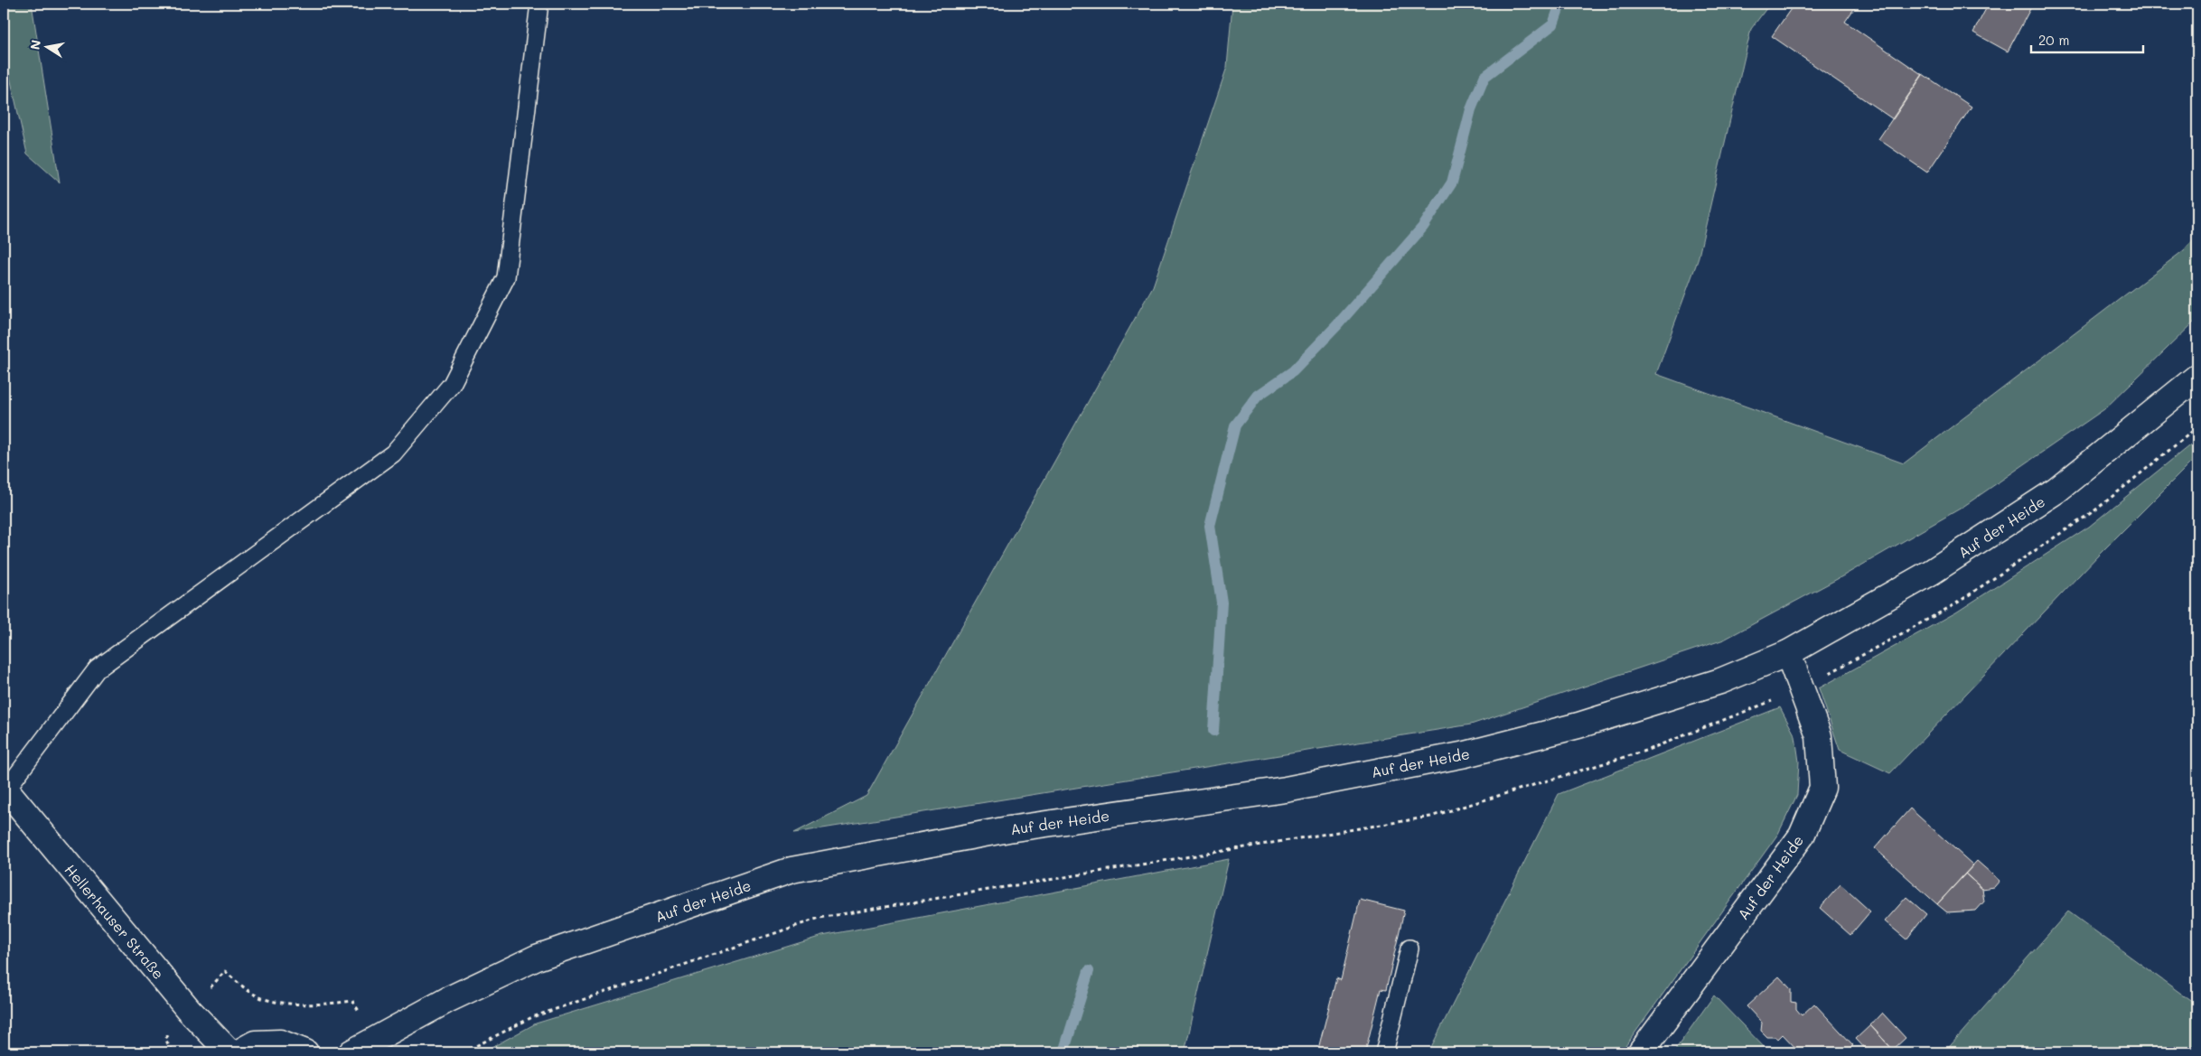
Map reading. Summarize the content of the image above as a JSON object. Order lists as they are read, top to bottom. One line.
{"streets":{"street":["Auf der Heide","Hellerhauser Straße"]},"scale_bar":"20 m","north":"left"}
